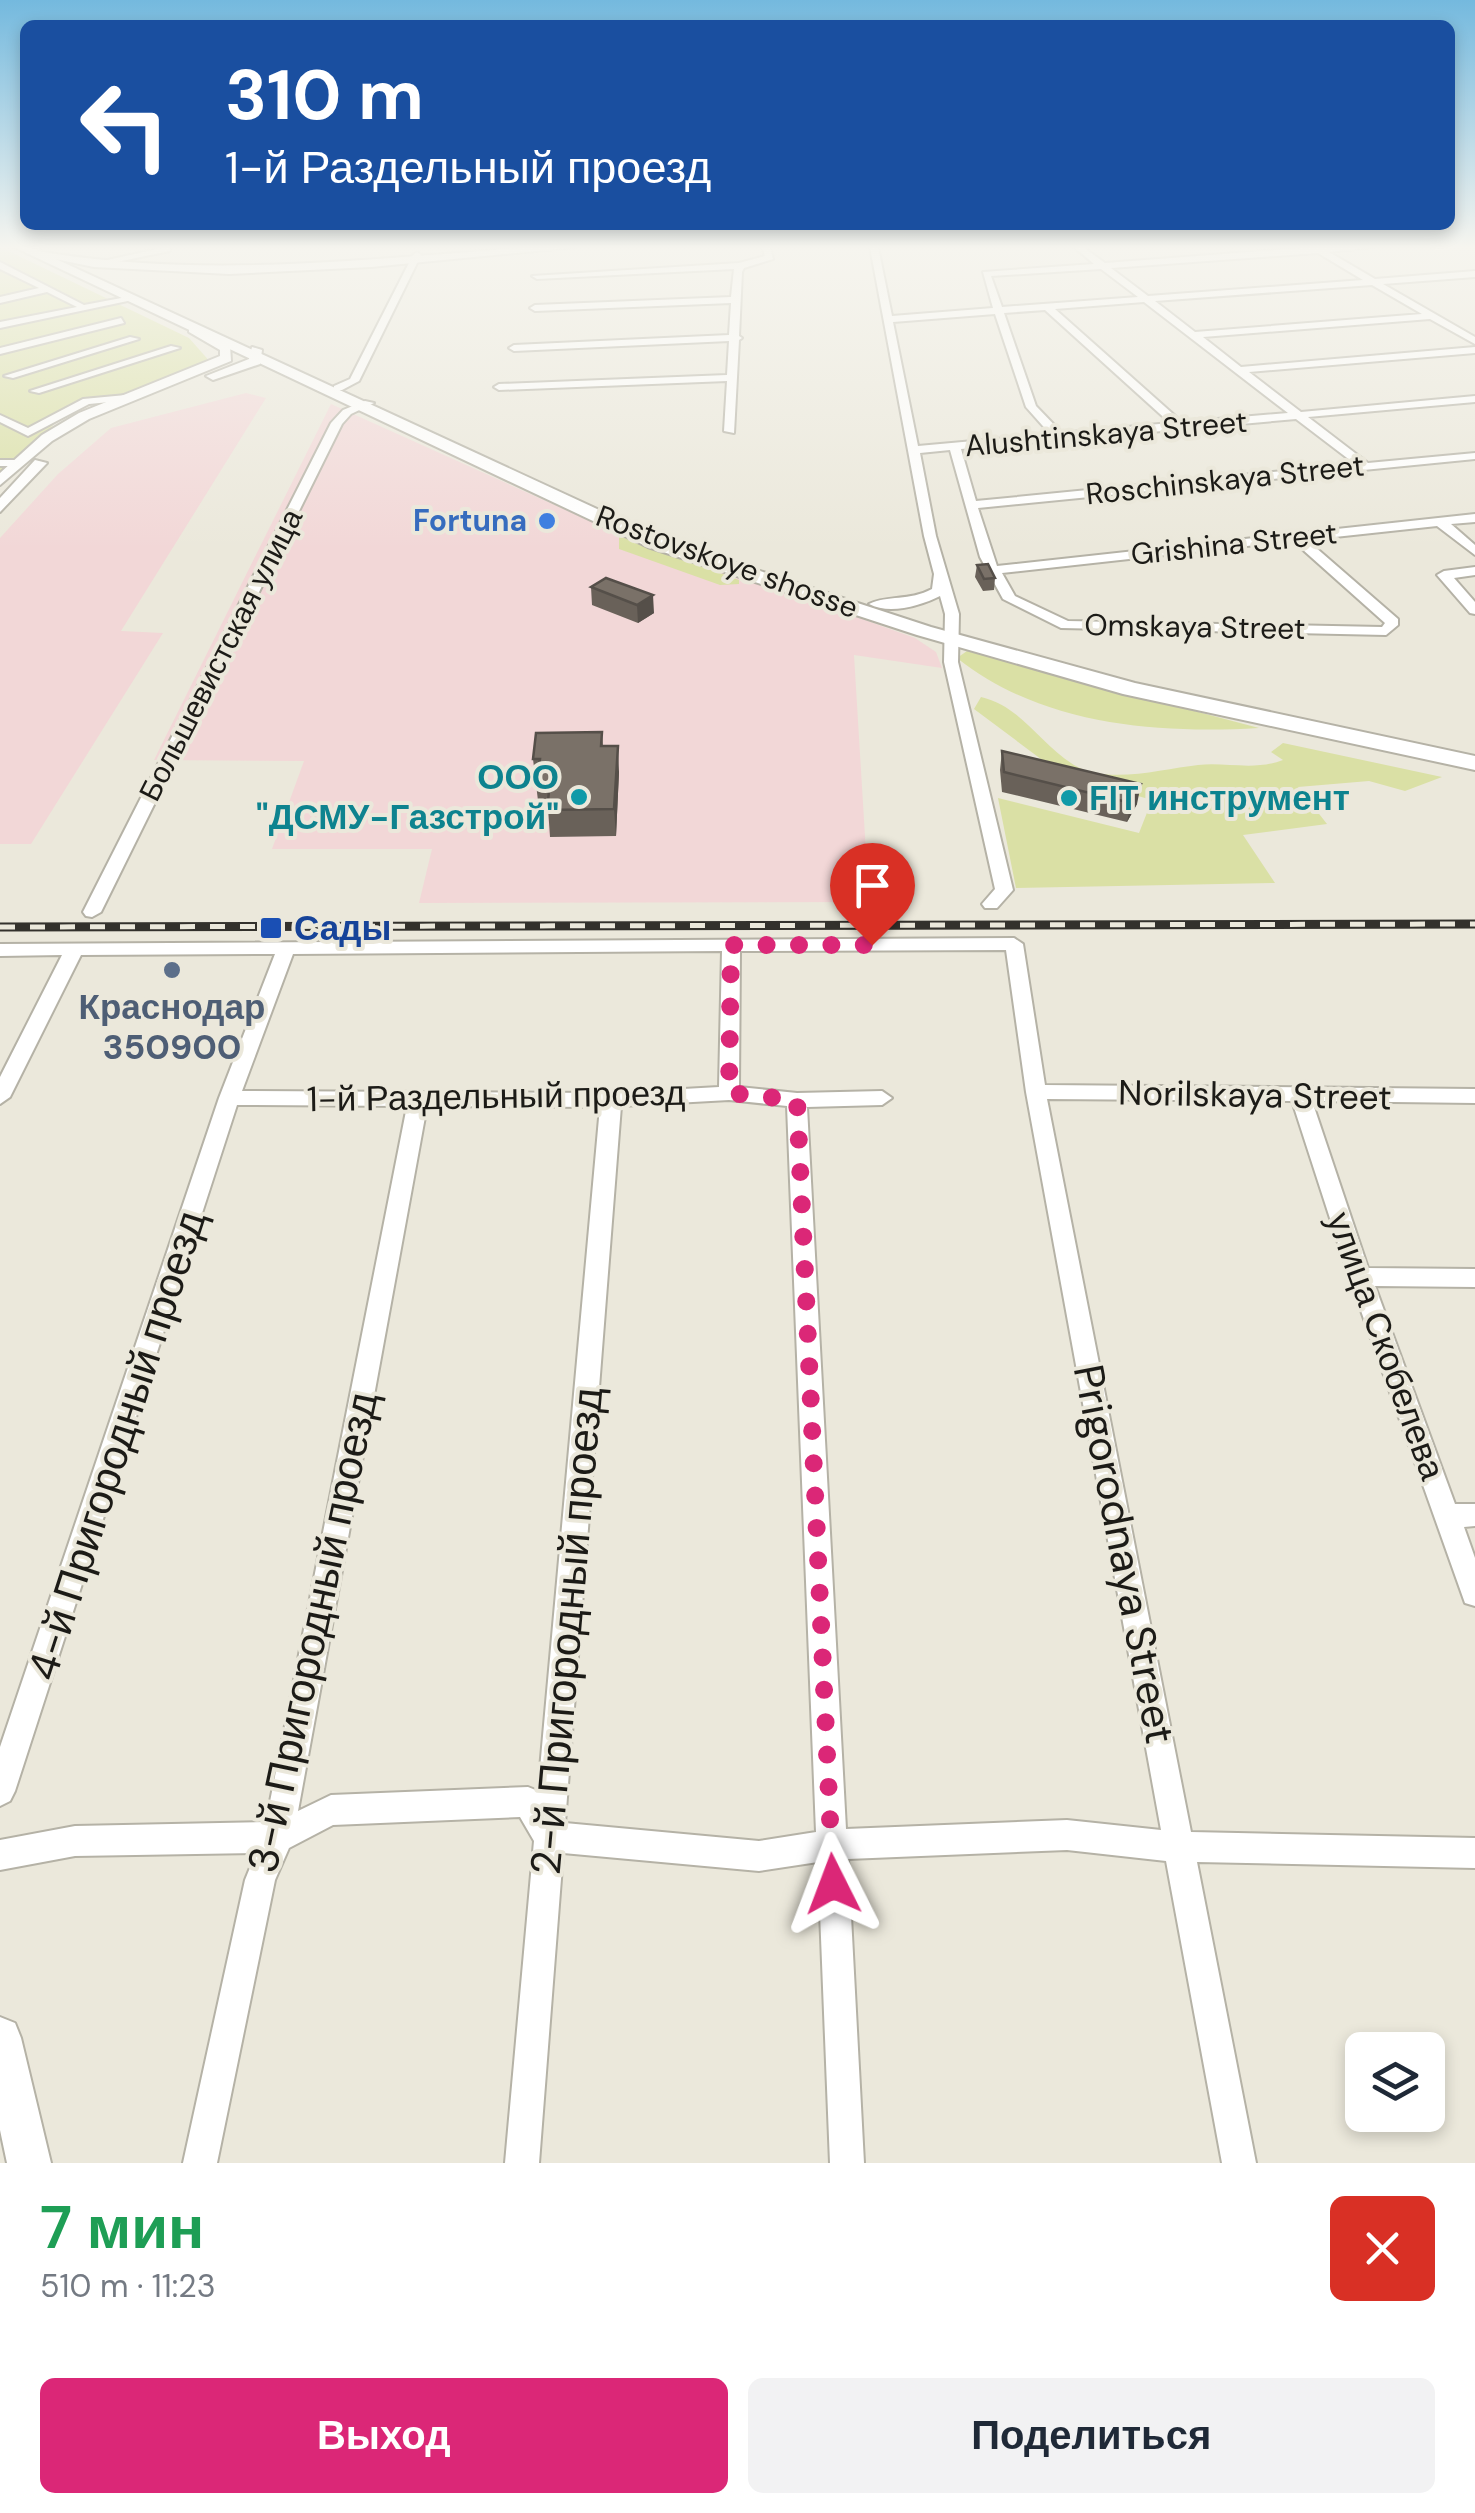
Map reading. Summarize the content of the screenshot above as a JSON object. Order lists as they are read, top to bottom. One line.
{"streets":{"highway":["Rostovskoye shosse"],"street":["Alushtinskaya Street","Roschinskaya Street","Grishina Street","Omskaya Street","Большевистская улица","Norilskaya Street","1-й Раздельный проезд","улица Скобелева","4-й Пригородный проезд","Prigorodnaya Street","2-й Пригородный проезд","3-й Пригородный проезд"]},"crossings":[["Grishina Street","Omskaya Street"],["Rostovskoye shosse","Большевистская улица"],["Norilskaya Street","улица Скобелева"],["Norilskaya Street","Prigorodnaya Street"],["1-й Раздельный проезд","4-й Пригородный проезд"],["1-й Раздельный проезд","2-й Пригородный проезд"],["1-й Раздельный проезд","3-й Пригородный проезд"]],"places":{"other":["Fortuna","ООО \"ДСМУ-Газстрой\"","FIT инструмент","Краснодар 350900"],"transit":["Сады"]},"page":{"turn":["310 m","1-й Раздельный проезд"],"heading":["7 мин","510 m · 11:23"],"buttons":["Выход","Поделиться"]}}
